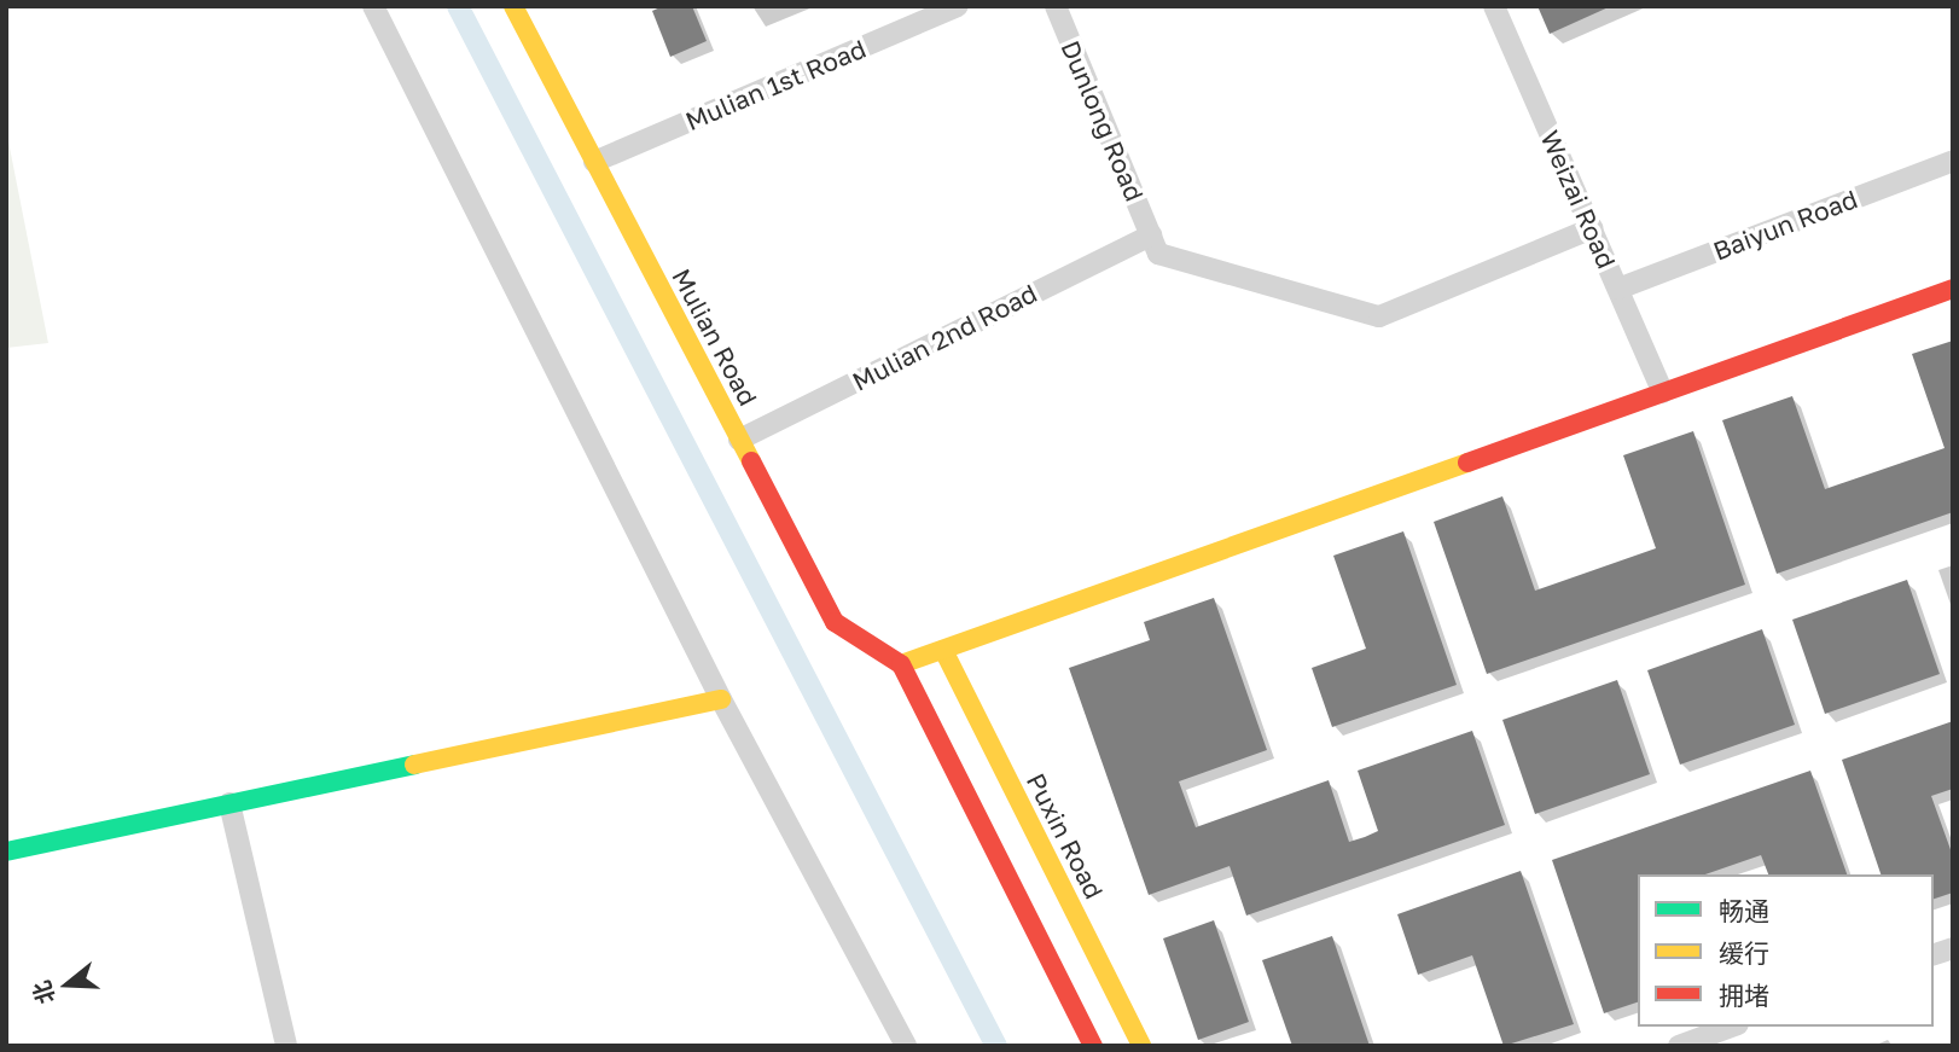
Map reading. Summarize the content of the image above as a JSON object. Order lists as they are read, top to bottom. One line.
{"streets":{"street":["Mulian 1st Road","Dunlong Road","Weizai Road","Baiyun Road","Mulian Road","Mulian 2nd Road","Puxin Road"]},"crossings":[["Mulian 1st Road","Mulian Road"],["Dunlong Road","Mulian 2nd Road"],["Weizai Road","Baiyun Road"],["Mulian Road","Mulian 2nd Road"]],"legend":["畅通","缓行","拥堵"],"north":"left"}
